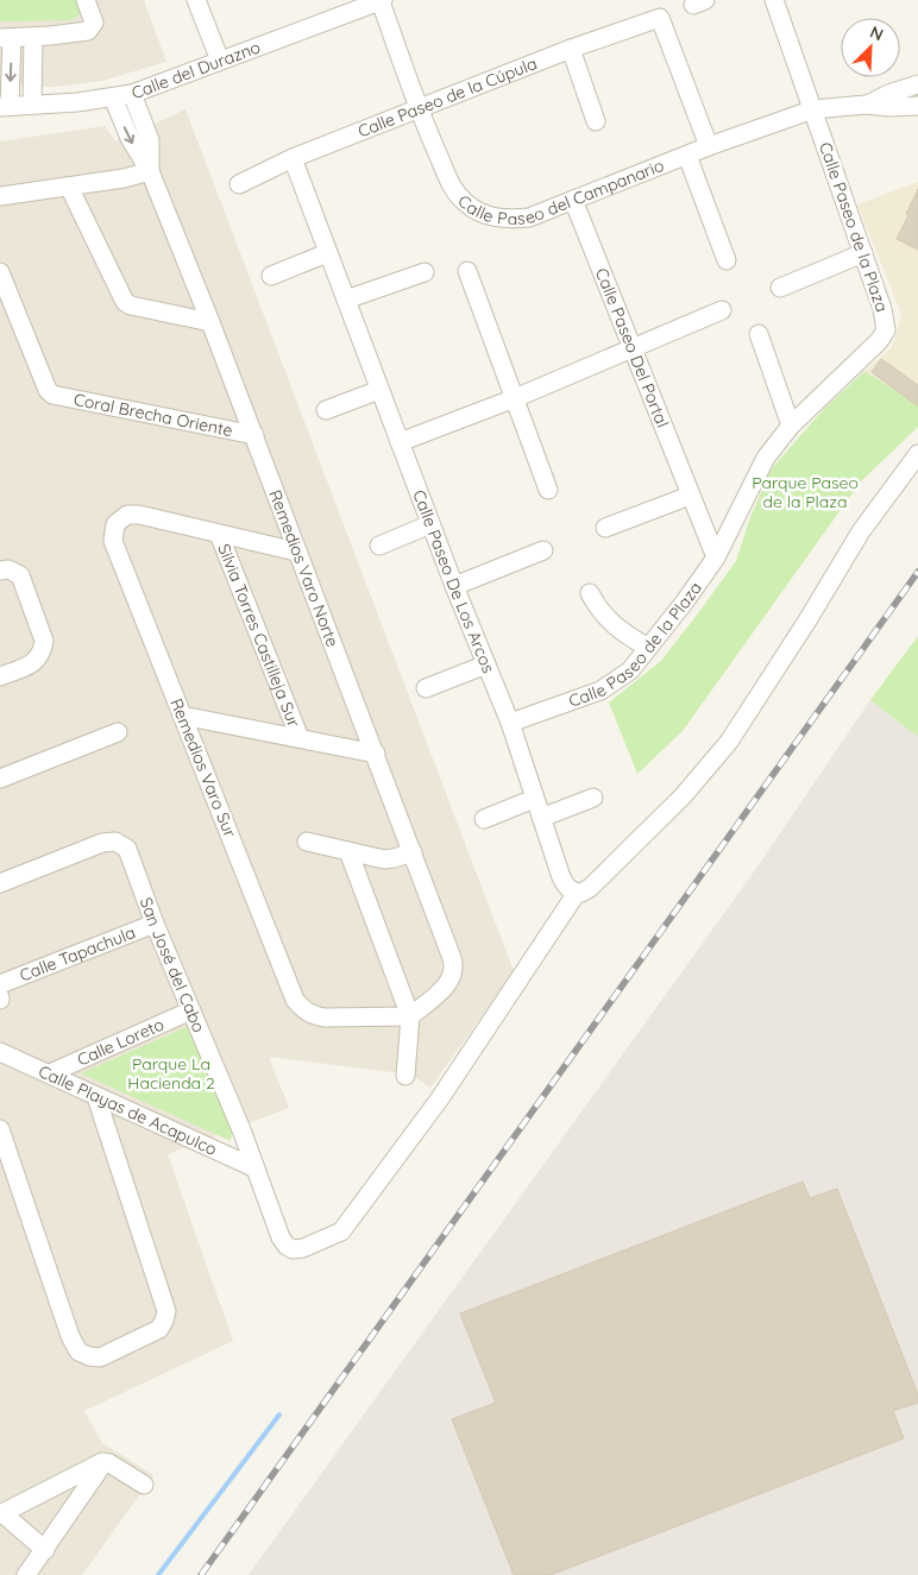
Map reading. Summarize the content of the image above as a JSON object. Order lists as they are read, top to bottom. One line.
{"streets":{"street":["Calle del Durazno","Calle Paseo de la Cúpula","Calle Paseo del Campanario","Calle Paseo de la Plaza","Calle Paseo Del Portal","Coral Brecha Oriente","Remedios Varo Norte","Calle Paseo De Los Arcos","Silvia Torres Castilleja Sur","Remedios Varo Sur","Calle Tapachula","San José del Cabo","Calle Loreto","Calle Playas de Acapulco"]},"crossings":[["Calle del Durazno","Calle Paseo del Campanario"],["Calle del Durazno","Remedios Varo Norte"],["Calle Paseo de la Cúpula","Calle Paseo del Campanario"],["Calle Paseo de la Cúpula","Calle Paseo De Los Arcos"],["Calle Paseo del Campanario","Calle Paseo de la Plaza"],["Calle Paseo del Campanario","Calle Paseo Del Portal"],["Calle Paseo de la Plaza","Calle Paseo Del Portal"],["Calle Paseo de la Plaza","Calle Paseo De Los Arcos"],["Coral Brecha Oriente","Remedios Varo Norte"],["Remedios Varo Norte","Remedios Varo Sur"],["Calle Paseo De Los Arcos","San José del Cabo"],["Silvia Torres Castilleja Sur","Remedios Varo Sur"],["Calle Tapachula","San José del Cabo"],["San José del Cabo","Calle Loreto"],["San José del Cabo","Calle Playas de Acapulco"],["Calle Loreto","Calle Playas de Acapulco"]],"parks":["Parque Paseo de la Plaza","Parque La Hacienda 2"],"north":"top right"}
